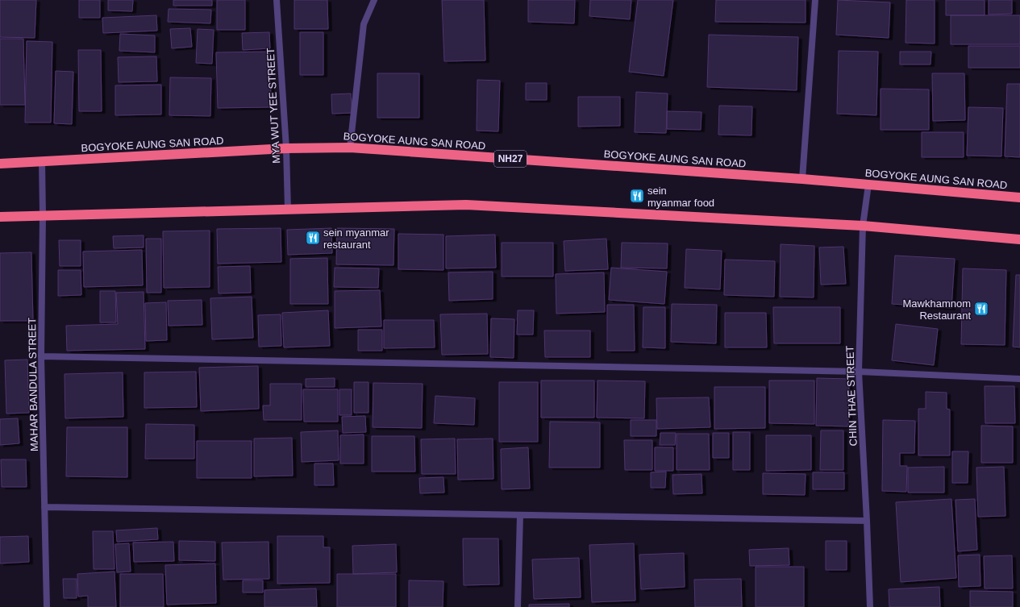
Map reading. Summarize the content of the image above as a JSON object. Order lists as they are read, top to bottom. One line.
{"streets":{"highway":["BOGYOKE AUNG SAN ROAD","NH27"],"street":["MYA WUT YEE STREET","MAHAR BANDULA STREET","CHIN THAE STREET"]},"crossings":[["MYA WUT YEE STREET","BOGYOKE AUNG SAN ROAD"],["BOGYOKE AUNG SAN ROAD","MAHAR BANDULA STREET"],["BOGYOKE AUNG SAN ROAD","CHIN THAE STREET"]],"places":{"restaurant":["sein myanmar food","sein myanmar restaurant","Mawkhamnom Restaurant"]}}
